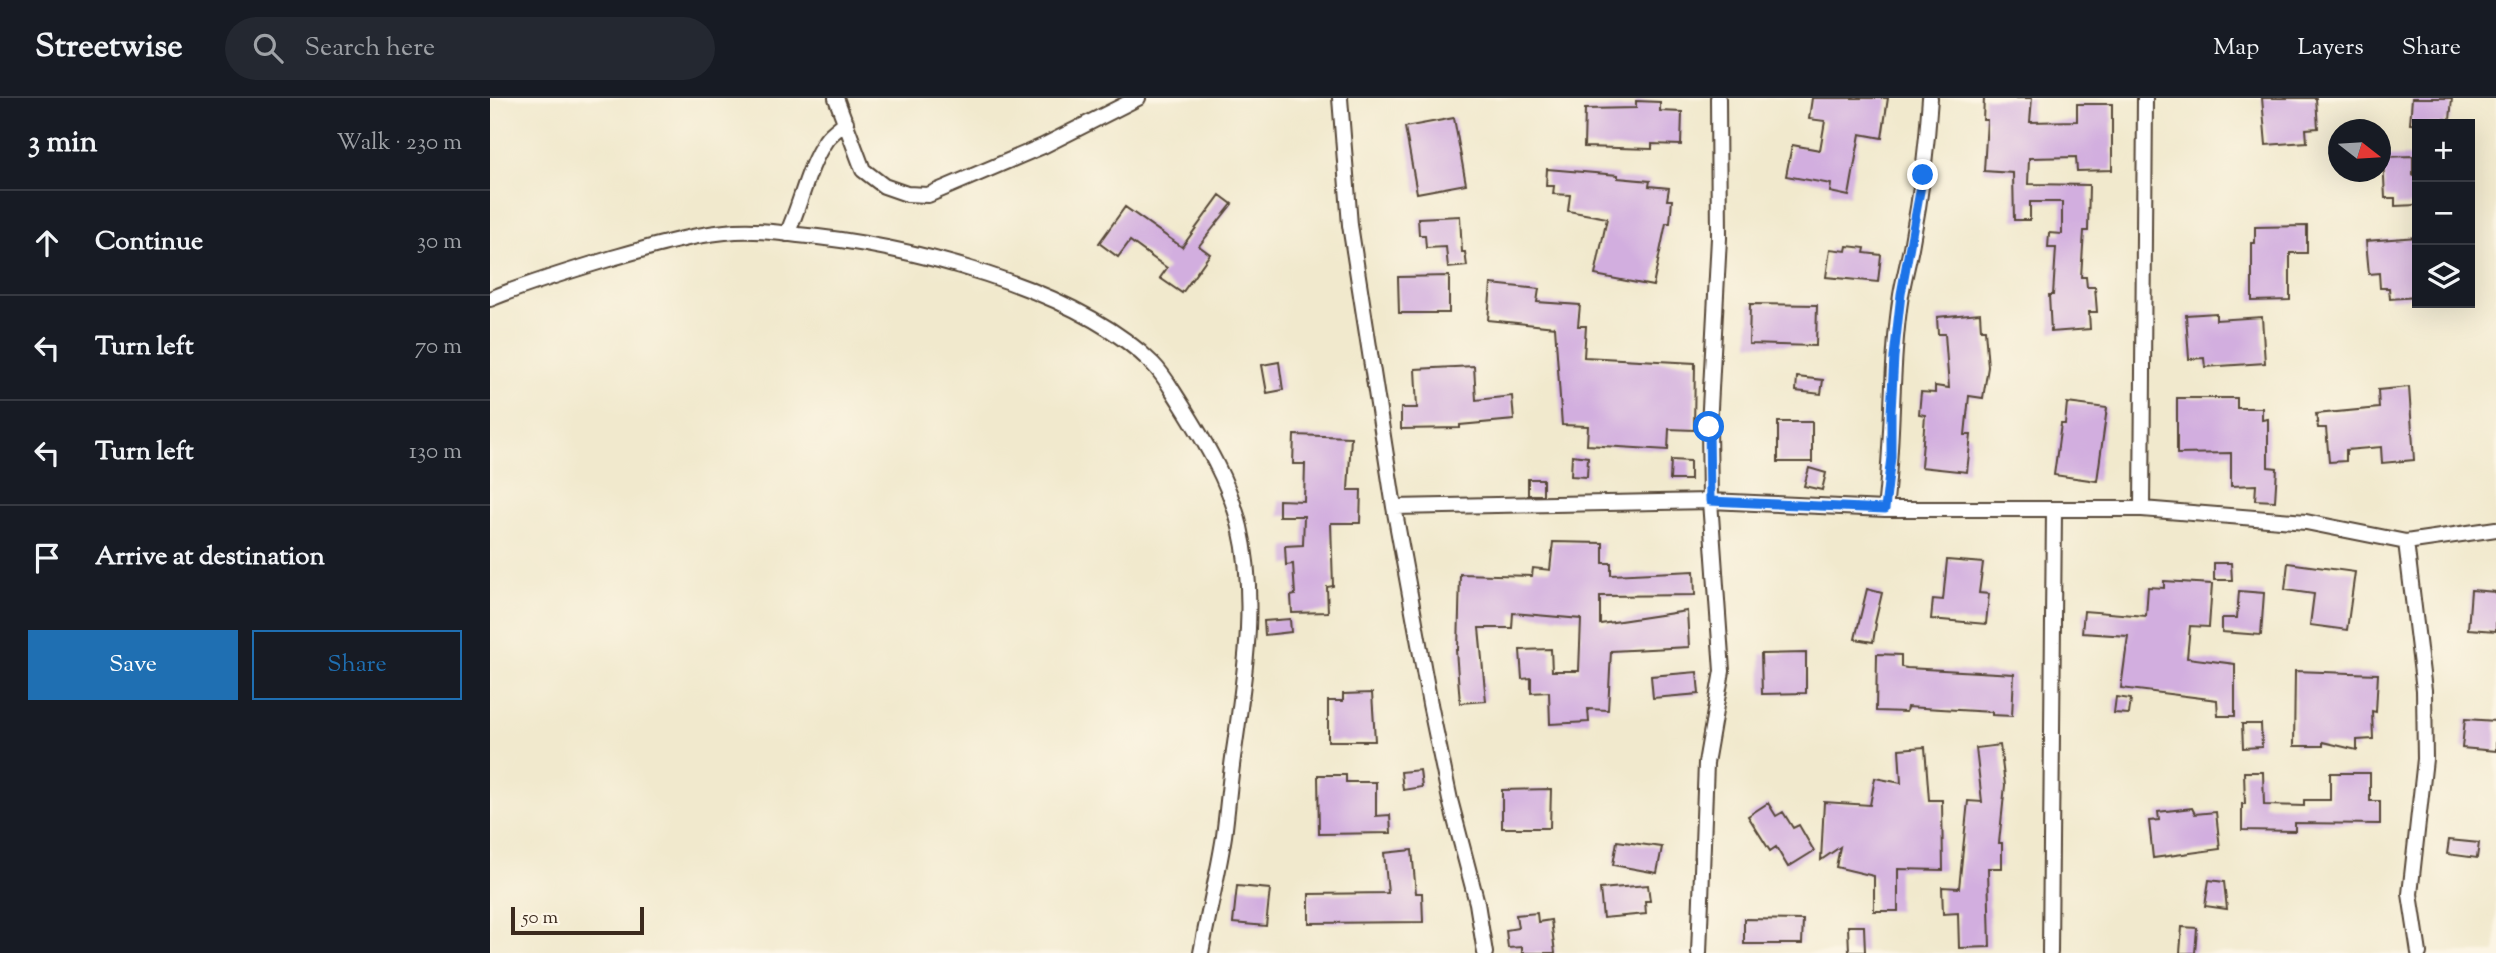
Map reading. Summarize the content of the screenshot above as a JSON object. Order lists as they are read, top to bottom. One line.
{"scale_bar":"50 m","north":"right","page":{"header":"Streetwise","search":"Search here","nav":["Map","Layers","Share"],"heading":["3 min","Walk · 230 m"],"map_buttons":["+","−"],"list":[["Continue","30 m"],["Turn left","70 m"],["Turn left","130 m"],"Arrive at destination"],"buttons":["Save","Share"],"scale":"50 m"}}
